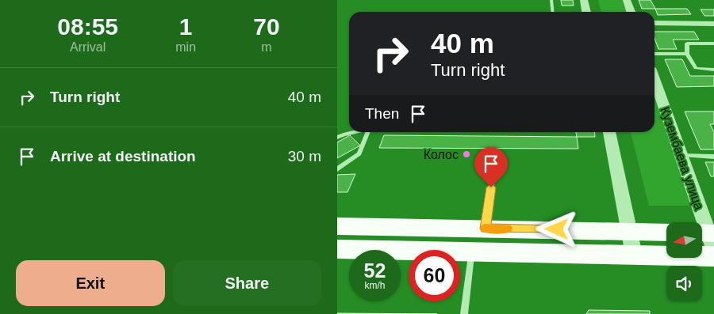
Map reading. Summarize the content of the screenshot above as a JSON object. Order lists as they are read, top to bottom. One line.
{"streets":{"street":["Кузембаева улица"]},"places":["Колос"],"north":"left","page":{"eta":["08:55","Arrival","1","min","70","m"],"turn":["40 m","Turn right"],"list":[{"name":"Turn right","value":"40 m"},{"name":"Arrive at destination","value":"30 m"}],"then":"Then","speed":"52 km/h","limit":"60","buttons":["Exit","Share"]}}
